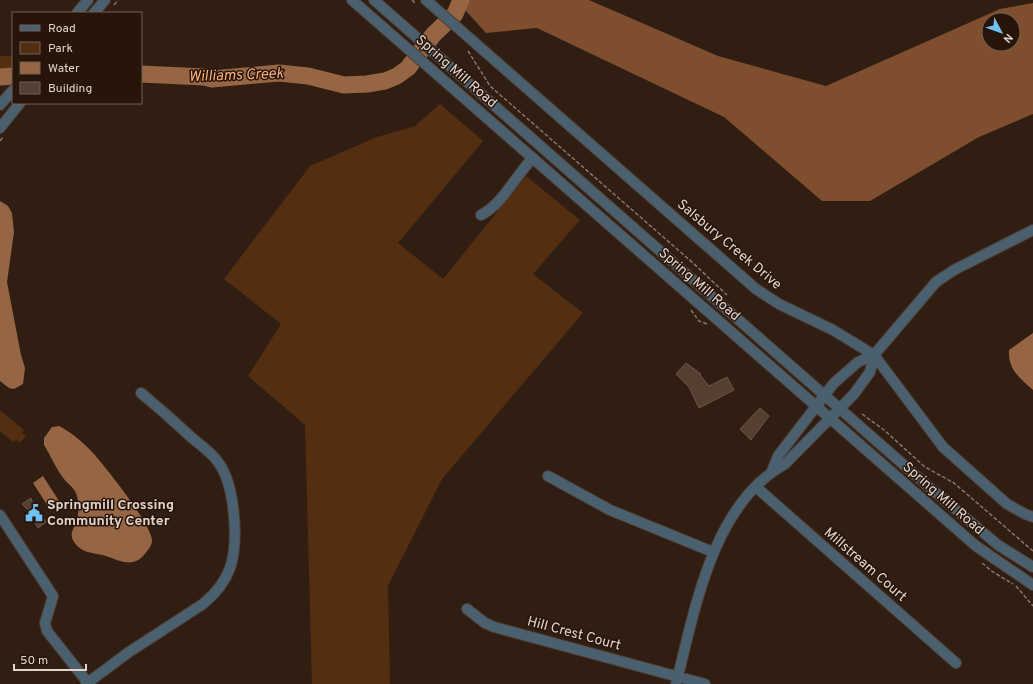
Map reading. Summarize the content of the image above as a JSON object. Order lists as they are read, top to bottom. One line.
{"streets":{"street":["Spring Mill Road","Salsbury Creek Drive","Millstream Court","Hill Crest Court"]},"water":["Williams Creek"],"places":{"public building":["Springmill Crossing Community Center"]},"legend":["Road","Park","Water","Building"],"scale_bar":"50 m","north":"bottom right"}
